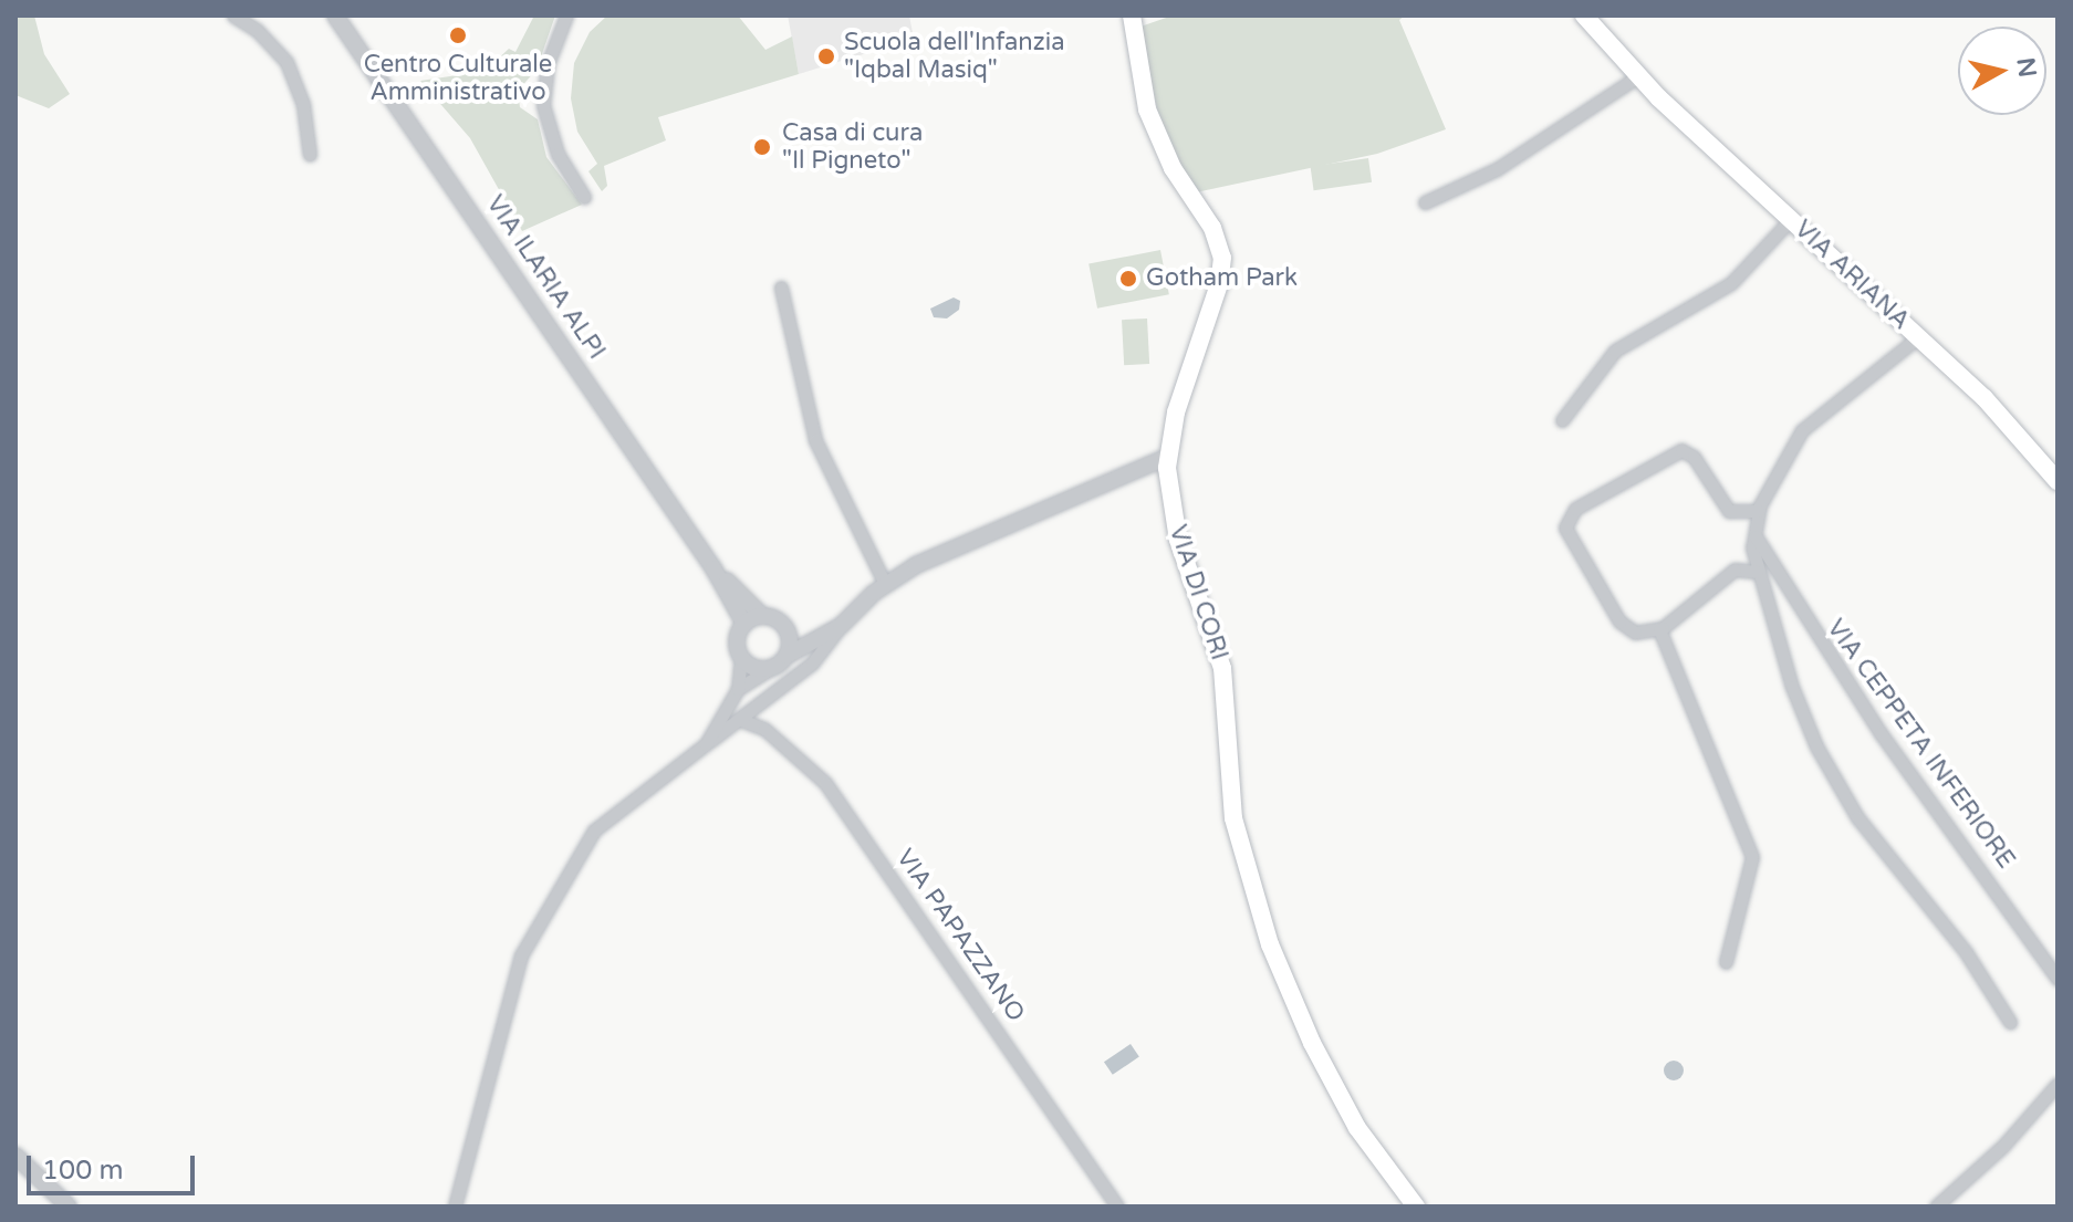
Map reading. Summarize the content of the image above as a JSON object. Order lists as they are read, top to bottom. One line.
{"streets":{"main road":["VIA ARIANA","VIA DI CORI"],"street":["VIA ILARIA ALPI","VIA CEPPETA INFERIORE","VIA PAPAZZANO"]},"places":["Centro Culturale Amministrativo","Scuola dell'Infanzia \"Iqbal Masiq\"","Casa di cura \"Il Pigneto\"","Gotham Park"],"scale_bar":"100 m","north":"right"}
